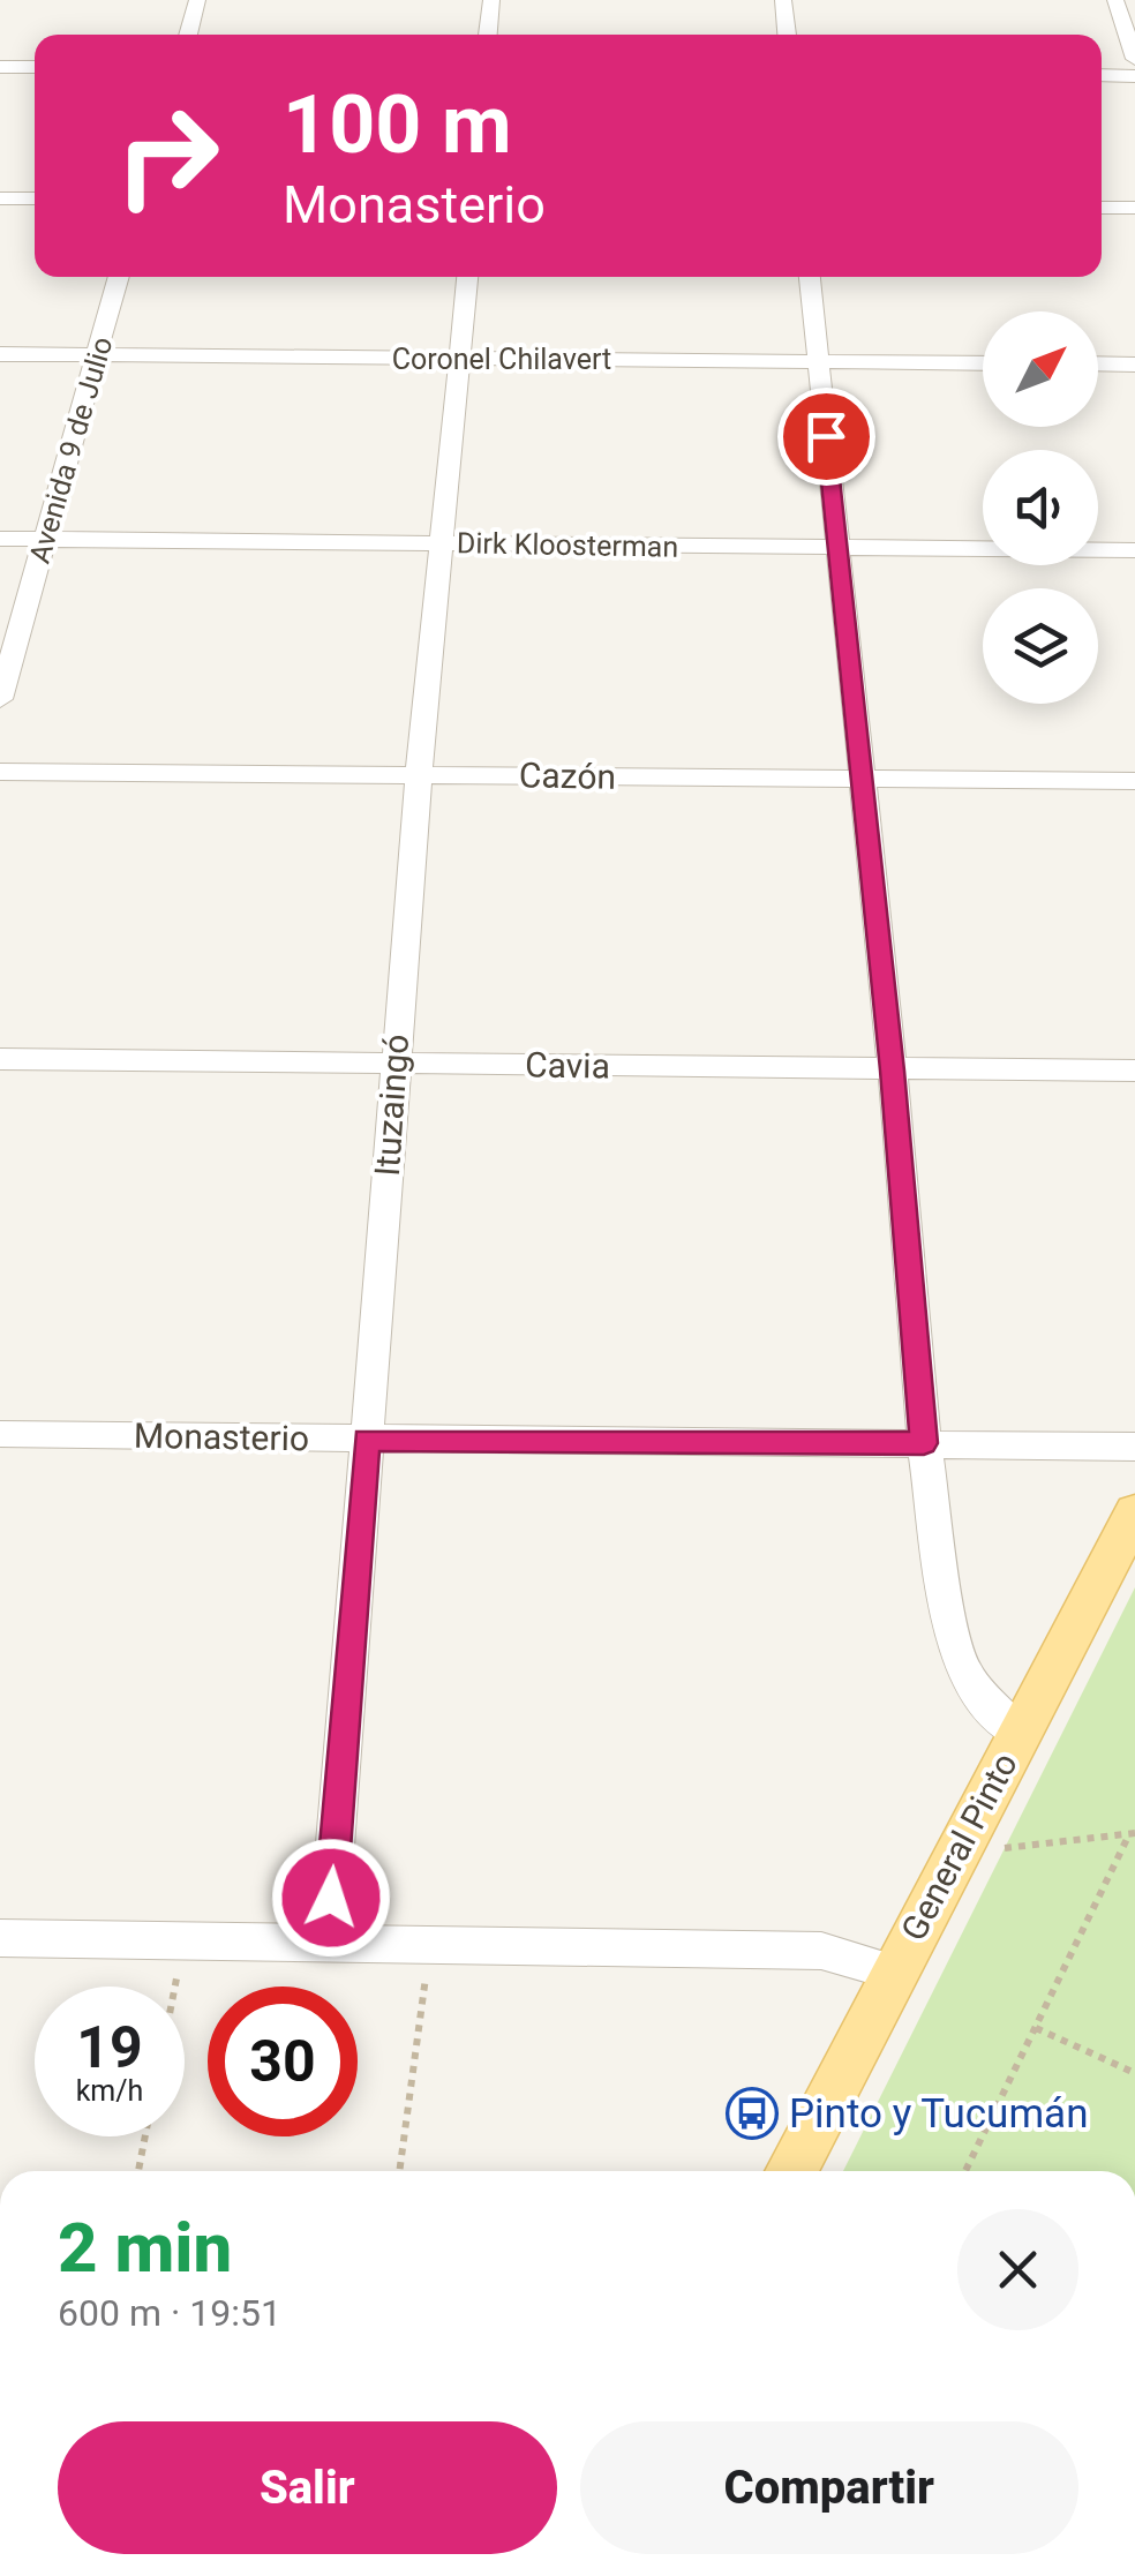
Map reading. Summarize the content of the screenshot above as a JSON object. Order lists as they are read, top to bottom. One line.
{"streets":{"main road":["General Pinto"],"street":["Coronel Chilavert","Avenida 9 de Julio","Dirk Kloosterman","Cazón","Cavia","Ituzaingó","Monasterio"]},"crossings":[["Coronel Chilavert","Avenida 9 de Julio"],["Coronel Chilavert","Ituzaingó"],["Avenida 9 de Julio","Dirk Kloosterman"],["Dirk Kloosterman","Ituzaingó"],["Cazón","Ituzaingó"],["Cavia","Ituzaingó"],["Ituzaingó","Monasterio"]],"places":{"bus stop":["Pinto y Tucumán"]},"north":"top right","page":{"turn":["100 m","Monasterio"],"speed":"19 km/h","limit":"30","heading":["2 min","600 m · 19:51"],"buttons":["Salir","Compartir"]}}
